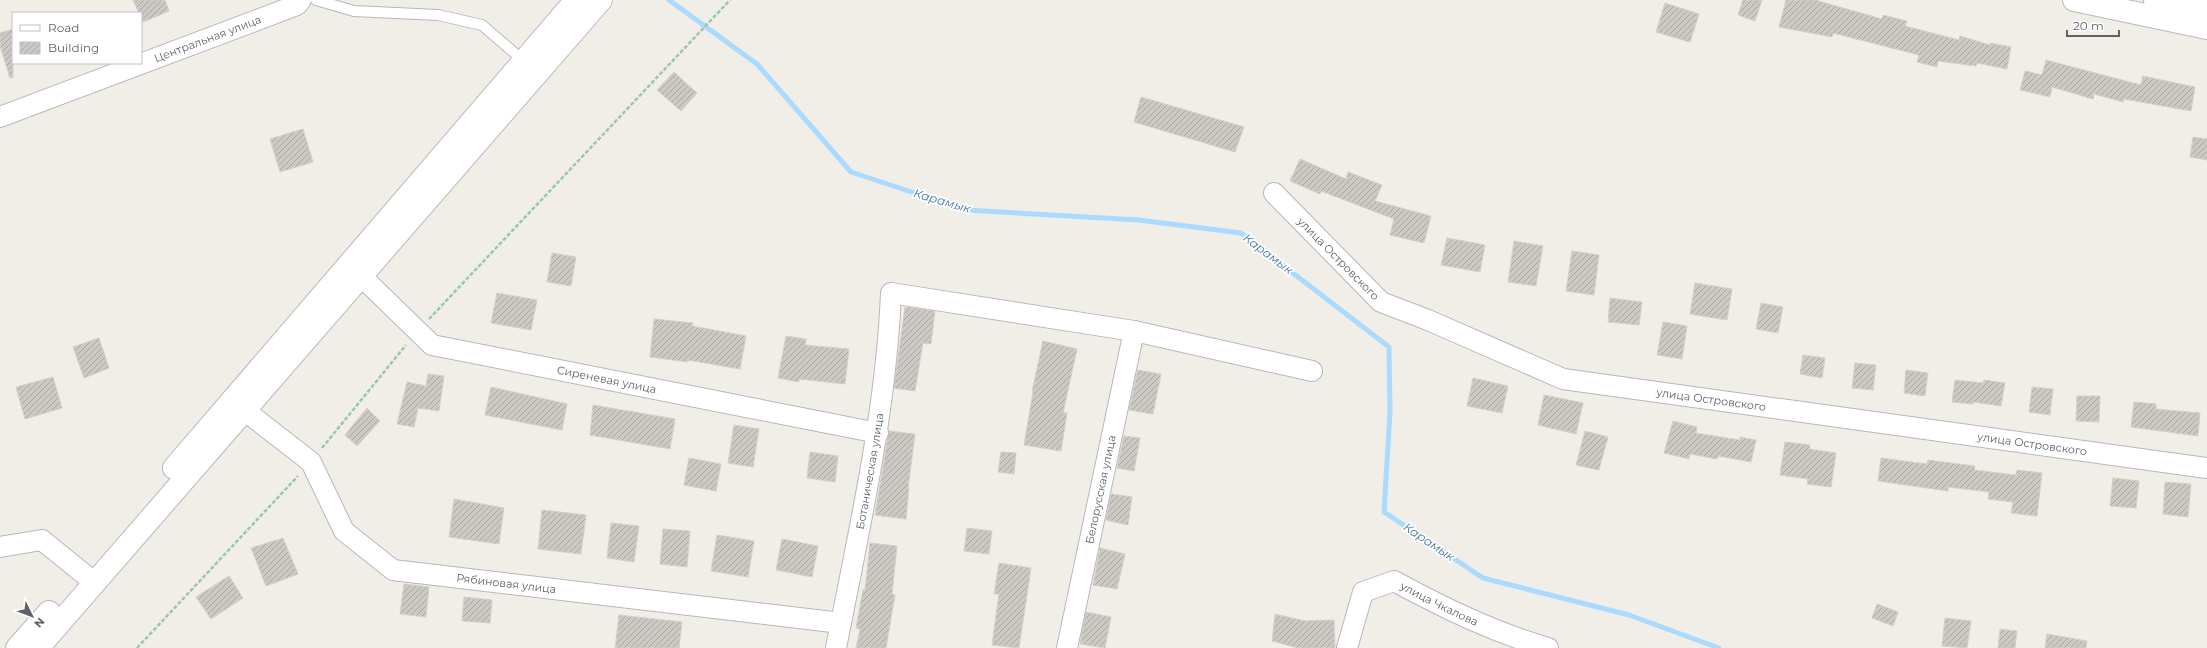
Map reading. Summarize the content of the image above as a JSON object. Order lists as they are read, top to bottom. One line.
{"streets":{"street":["Центральная улица","улица Островского","Сиреневая улица","Ботаническая улица","Белорусская улица","Рябиновая улица","улица Чкалова"]},"crossings":[["Сиреневая улица","Ботаническая улица"],["Ботаническая улица","Белорусская улица"],["Ботаническая улица","Рябиновая улица"]],"water":["Карамык"],"legend":["Road","Building"],"scale_bar":"20 m","north":"bottom right"}
